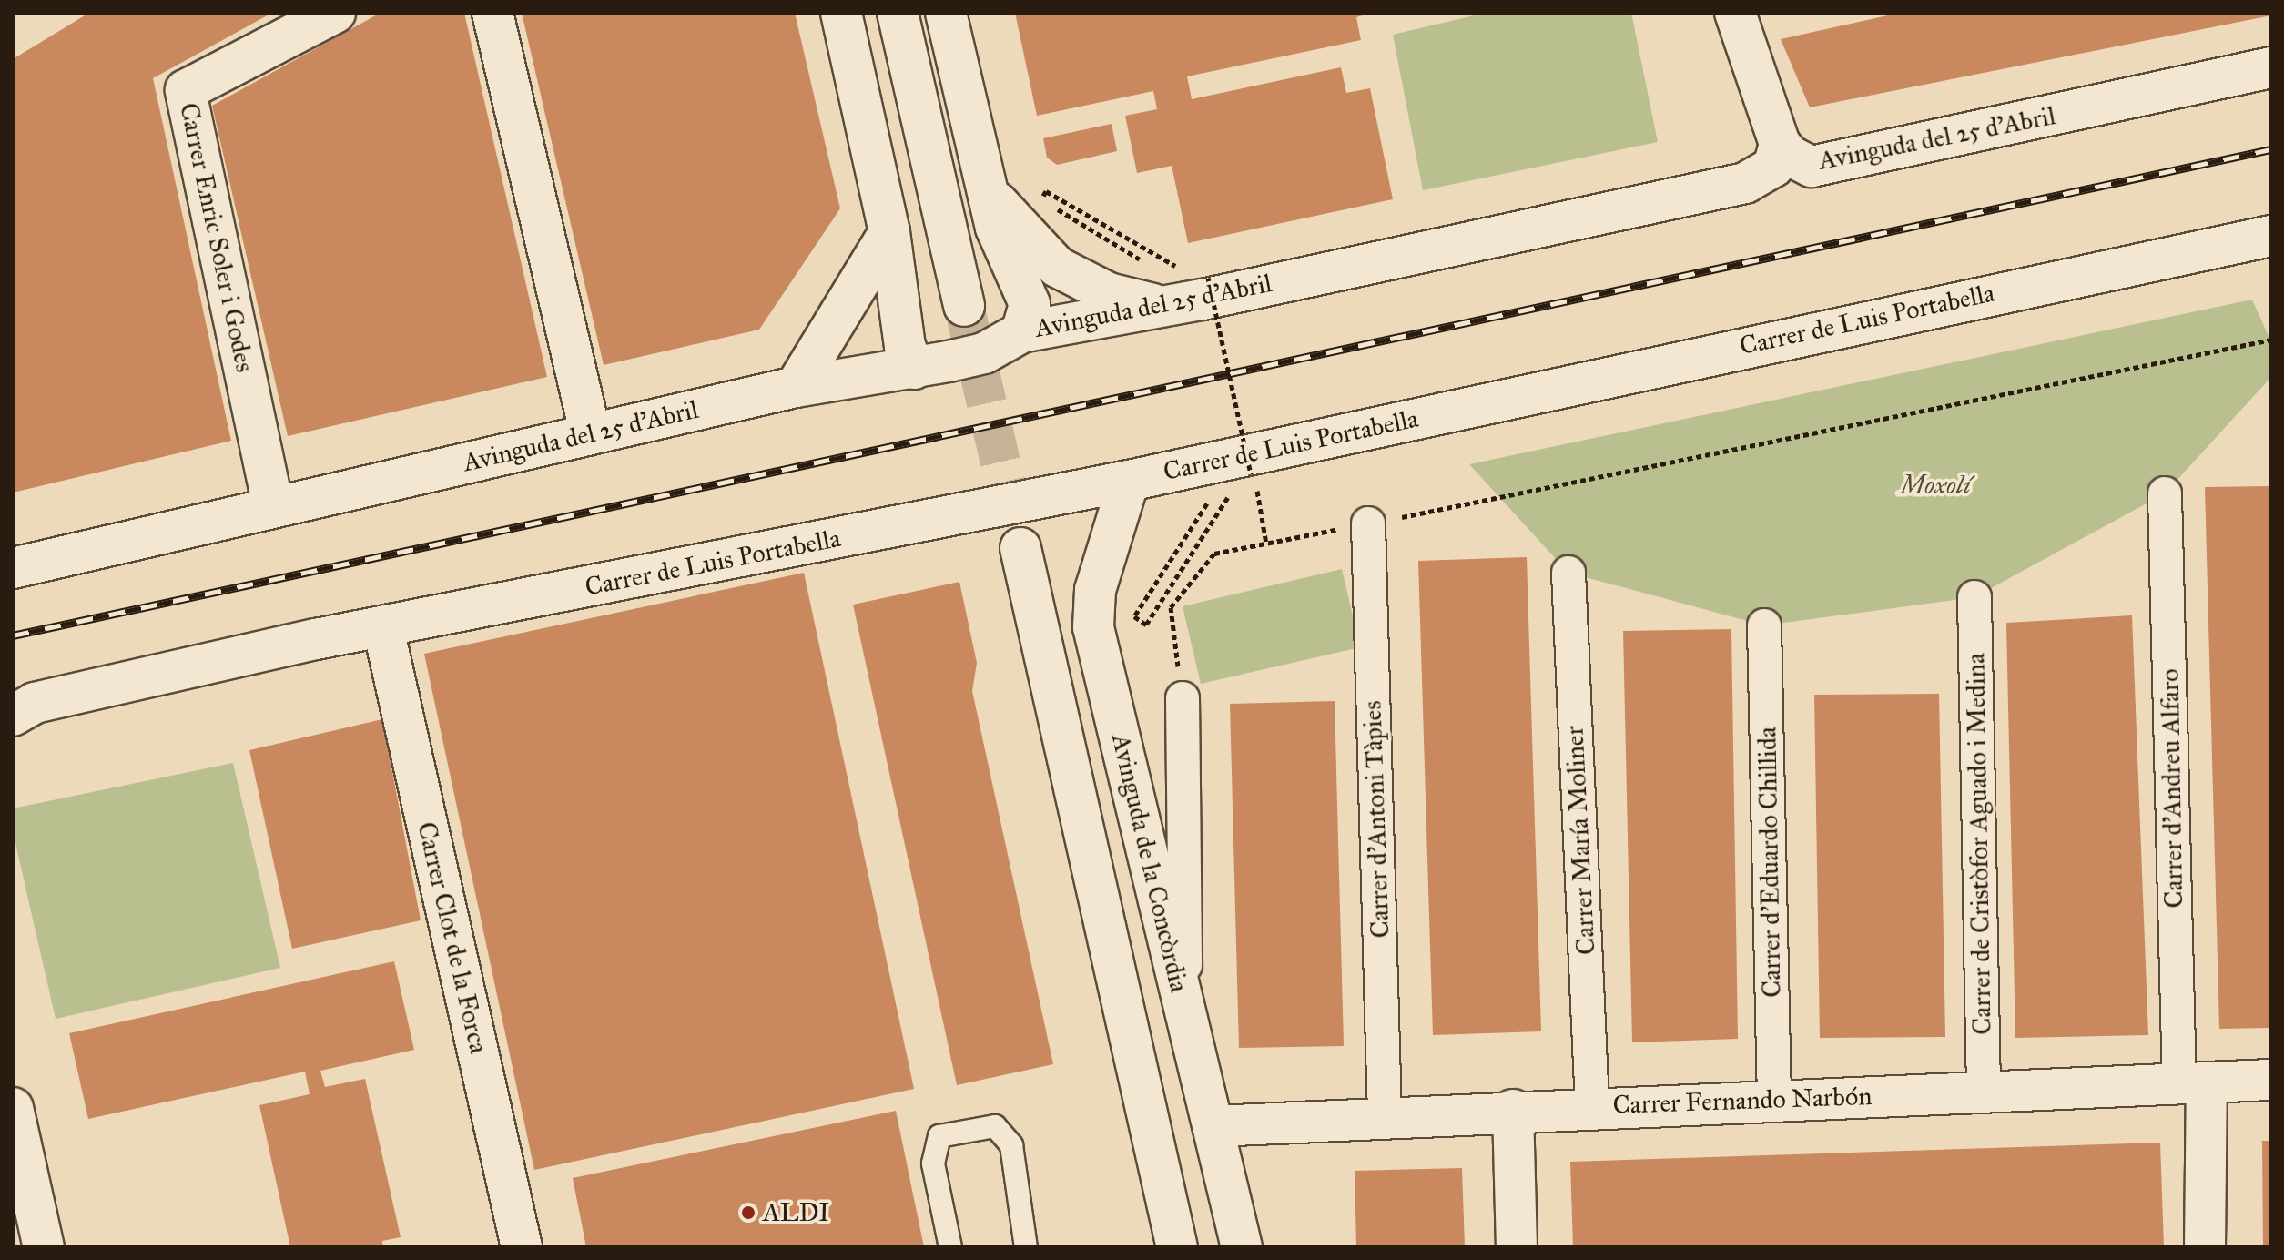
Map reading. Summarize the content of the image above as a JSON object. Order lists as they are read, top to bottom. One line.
{"streets":{"street":["Avinguda del 25 d'Abril","Carrer Enric Soler i Godes","Carrer de Luis Portabella","Carrer d'Andreu Alfaro","Carrer d'Antoni Tàpies","Carrer María Moliner","Carrer de Cristòfor Aguado i Medina","Carrer d'Eduardo Chillida","Avinguda de la Concòrdia","Carrer Clot de la Forca","Carrer Fernando Narbón"]},"crossings":[["Avinguda del 25 d'Abril","Carrer Enric Soler i Godes"],["Carrer de Luis Portabella","Avinguda de la Concòrdia"],["Carrer de Luis Portabella","Carrer Clot de la Forca"],["Carrer d'Andreu Alfaro","Carrer Fernando Narbón"],["Carrer d'Antoni Tàpies","Carrer Fernando Narbón"],["Carrer María Moliner","Carrer Fernando Narbón"],["Carrer de Cristòfor Aguado i Medina","Carrer Fernando Narbón"],["Carrer d'Eduardo Chillida","Carrer Fernando Narbón"],["Avinguda de la Concòrdia","Carrer Fernando Narbón"]],"parks":["Moxolí"],"places":["ALDI"]}
